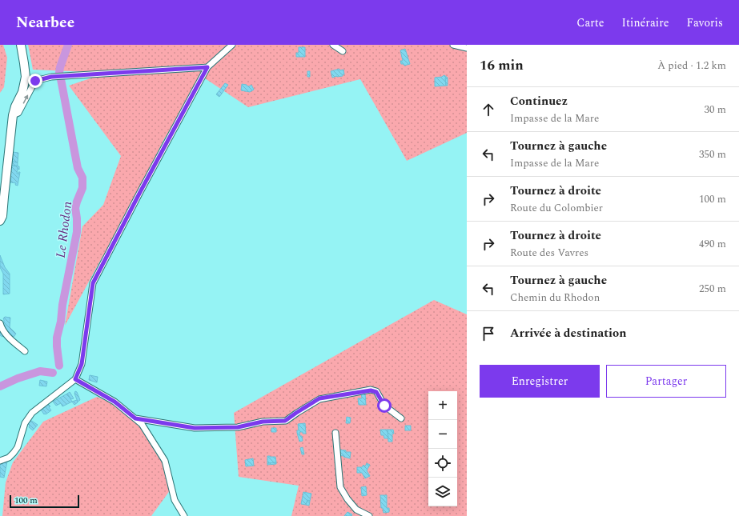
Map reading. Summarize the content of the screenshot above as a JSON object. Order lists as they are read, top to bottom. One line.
{"water":["Le Rhodon"],"scale_bar":"100 m","page":{"header":"Nearbee","nav":["Carte","Itinéraire","Favoris"],"heading":["16 min","À pied · 1.2 km"],"list":[["Continuez","Impasse de la Mare","30 m"],["Tournez à gauche","Impasse de la Mare","350 m"],["Tournez à droite","Route du Colombier","100 m"],["Tournez à droite","Route des Vavres","490 m"],["Tournez à gauche","Chemin du Rhodon","250 m"],"Arrivée à destination"],"buttons":["Enregistrer","Partager"],"map_buttons":["+","−"],"scale":"100 m"}}
